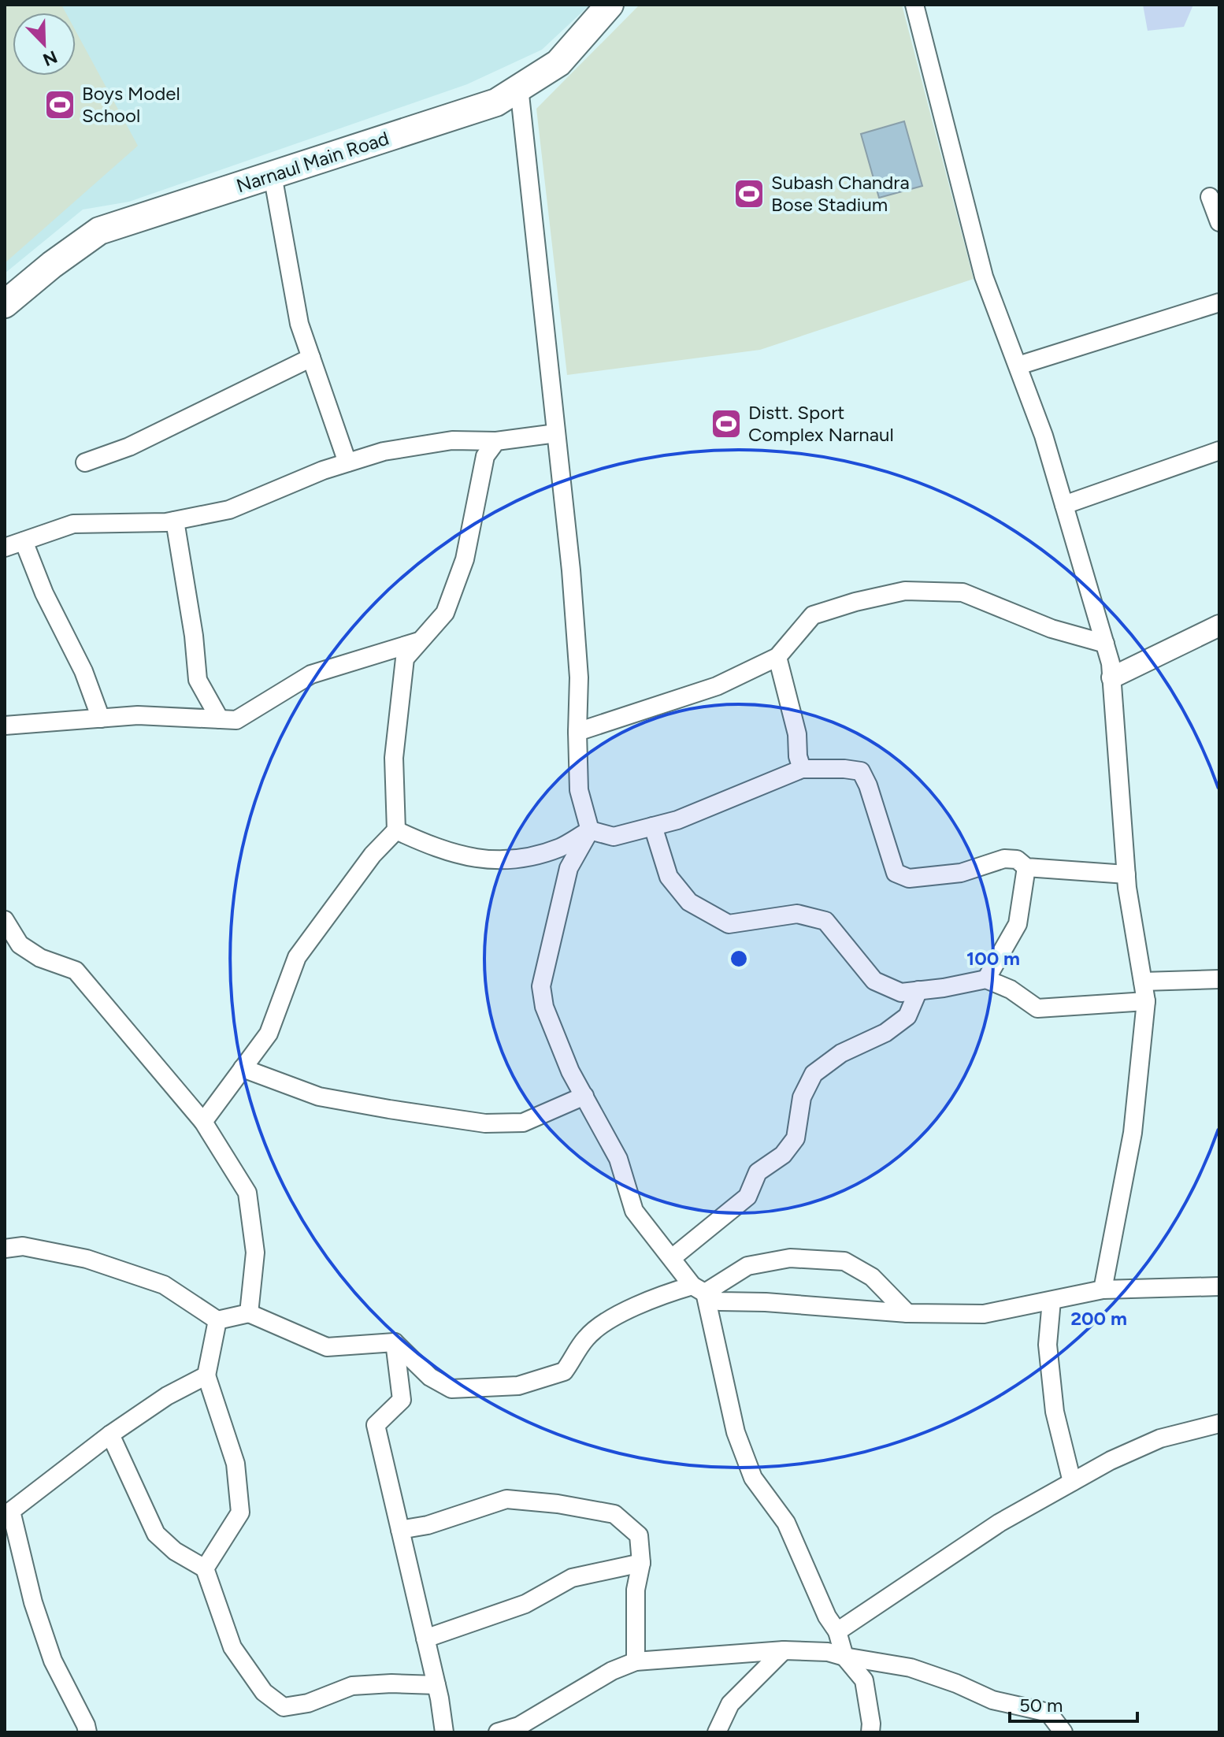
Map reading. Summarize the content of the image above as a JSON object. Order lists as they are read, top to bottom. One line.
{"streets":{"main road":["Narnaul Main Road"]},"places":{"sports":["Boys Model School","Subash Chandra Bose Stadium","Distt. Sport Complex Narnaul"]},"scale_bar":"50 m","north":"bottom right","rings":["100 m","200 m"]}
